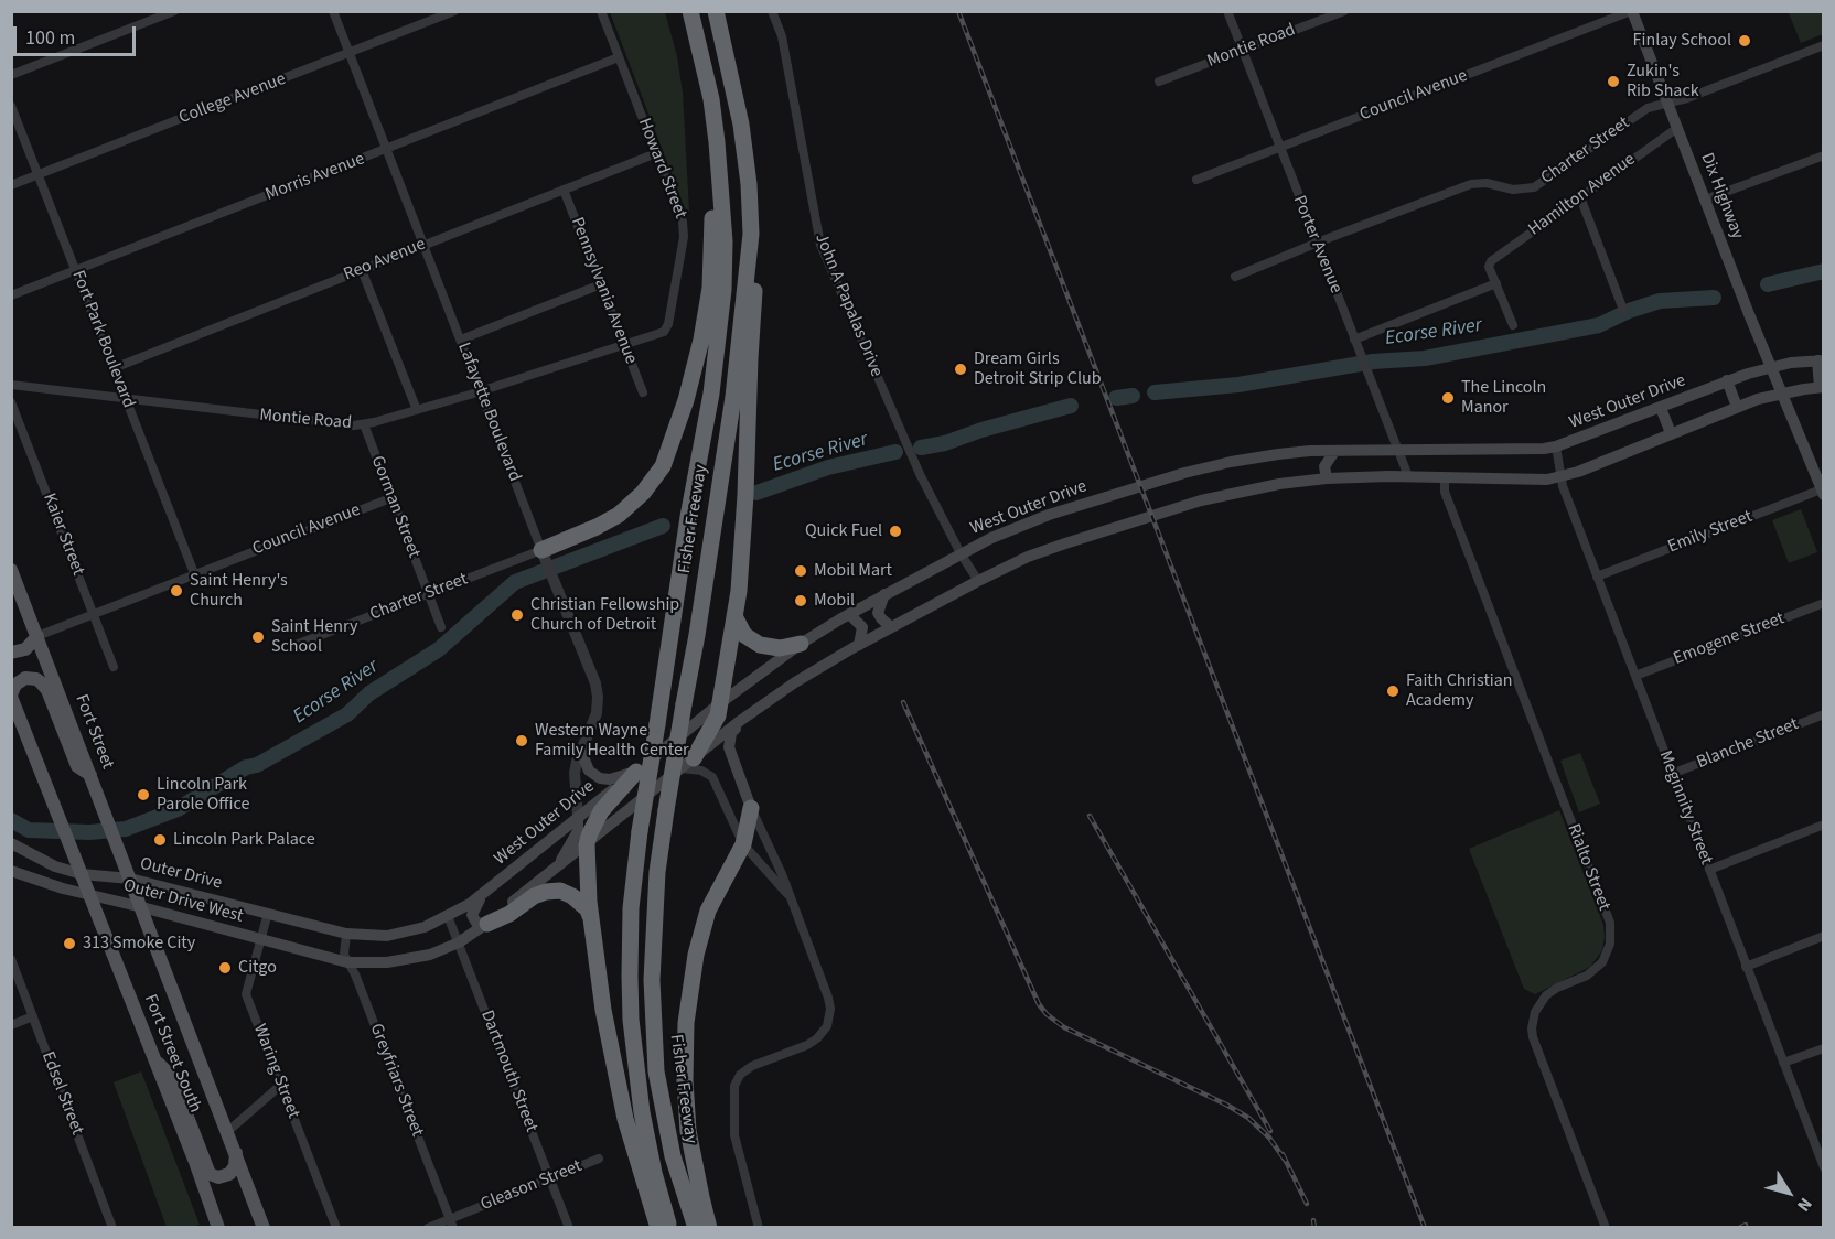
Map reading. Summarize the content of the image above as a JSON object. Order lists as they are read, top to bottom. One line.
{"streets":{"highway":["Fisher Freeway"],"main road":["Dix Highway","West Outer Drive","Fort Street","Outer Drive","Outer Drive West","Fort Street South"],"street":["Montie Road","Council Avenue","College Avenue","Charter Street","Howard Street","Morris Avenue","Hamilton Avenue","Porter Avenue","Reo Avenue","Pennsylvania Avenue","John A Papalas Drive","Fort Park Boulevard","Lafayette Boulevard","Gorman Street","Emily Street","Kaier Street","Emogene Street","Blanche Street","Meginnity Street","Rialto Street","Waring Street","Dartmouth Street","Greyfriars Street","Edsel Street","Gleason Street"]},"crossings":[["Montie Road","Howard Street"],["Montie Road","Porter Avenue"],["Montie Road","Pennsylvania Avenue"],["Montie Road","Fort Park Boulevard"],["Montie Road","Lafayette Boulevard"],["Montie Road","Gorman Street"],["Council Avenue","Dix Highway"],["Council Avenue","Porter Avenue"],["Council Avenue","Fort Park Boulevard"],["Council Avenue","Gorman Street"],["Council Avenue","Kaier Street"],["Council Avenue","Fort Street"],["College Avenue","Fort Park Boulevard"],["College Avenue","Lafayette Boulevard"],["Charter Street","Dix Highway"],["Charter Street","Porter Avenue"],["Charter Street","Lafayette Boulevard"],["Charter Street","Gorman Street"],["Howard Street","Morris Avenue"],["Howard Street","Reo Avenue"],["Morris Avenue","Fort Park Boulevard"],["Morris Avenue","Lafayette Boulevard"],["Hamilton Avenue","Dix Highway"],["Dix Highway","West Outer Drive"],["Dix Highway","Emily Street"],["Porter Avenue","West Outer Drive"],["Reo Avenue","Pennsylvania Avenue"],["Reo Avenue","Fort Park Boulevard"],["Reo Avenue","Lafayette Boulevard"],["John A Papalas Drive","West Outer Drive"],["West Outer Drive","Lafayette Boulevard"],["West Outer Drive","Meginnity Street"],["West Outer Drive","Outer Drive"],["West Outer Drive","Dartmouth Street"],["West Outer Drive","Greyfriars Street"],["Emily Street","Meginnity Street"],["Emogene Street","Meginnity Street"],["Fort Street","Outer Drive"],["Fort Street","Outer Drive West"],["Fort Street","Fort Street South"],["Blanche Street","Meginnity Street"],["Outer Drive","Waring Street"],["Outer Drive","Greyfriars Street"],["Outer Drive West","Fort Street South"],["Outer Drive West","Waring Street"],["Outer Drive West","Greyfriars Street"],["Dartmouth Street","Gleason Street"],["Greyfriars Street","Gleason Street"]],"water":["Ecorse River"],"places":["Finlay School","Zukin's Rib Shack","Dream Girls Detroit Strip Club","The Lincoln Manor","Quick Fuel","Mobil Mart","Saint Henry's Church","Mobil","Christian Fellowship Church of Detroit","Saint Henry School","Faith Christian Academy","Western Wayne Family Health Center","Lincoln Park Parole Office","Lincoln Park Palace","313 Smoke City","Citgo"],"scale_bar":"100 m","north":"bottom right"}
